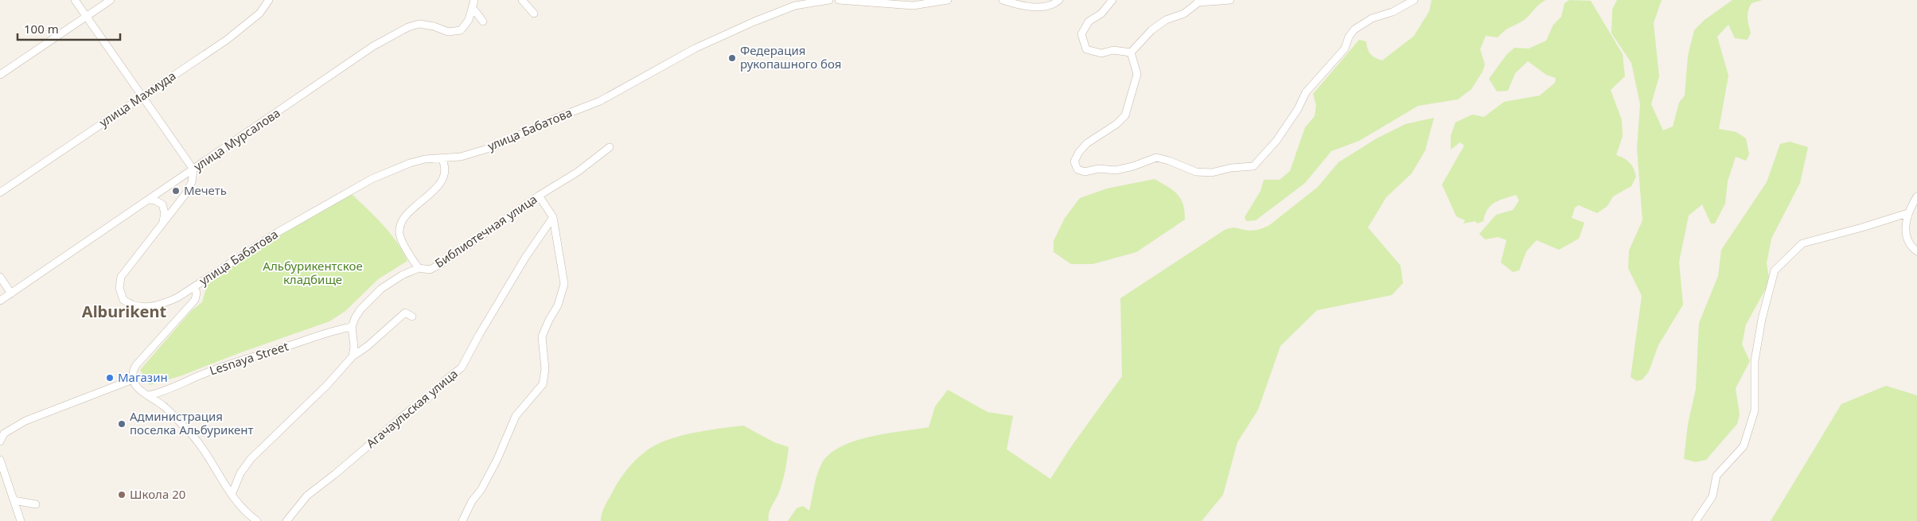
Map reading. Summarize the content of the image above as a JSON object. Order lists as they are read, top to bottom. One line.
{"streets":{"street":["улица Махмуда","улица Бабатова","улица Мурсалова","Библиотечная улица","Lesnaya Street","Агачаульская улица"]},"crossings":[["Библиотечная улица","Lesnaya Street"]],"districts":["Alburikent"],"parks":["Альбурикентское кладбище"],"places":["Федерация рукопашного боя","Мечеть","Магазин","Администрация поселка Альбурикент","Школа 20"],"scale_bar":"100 m"}
